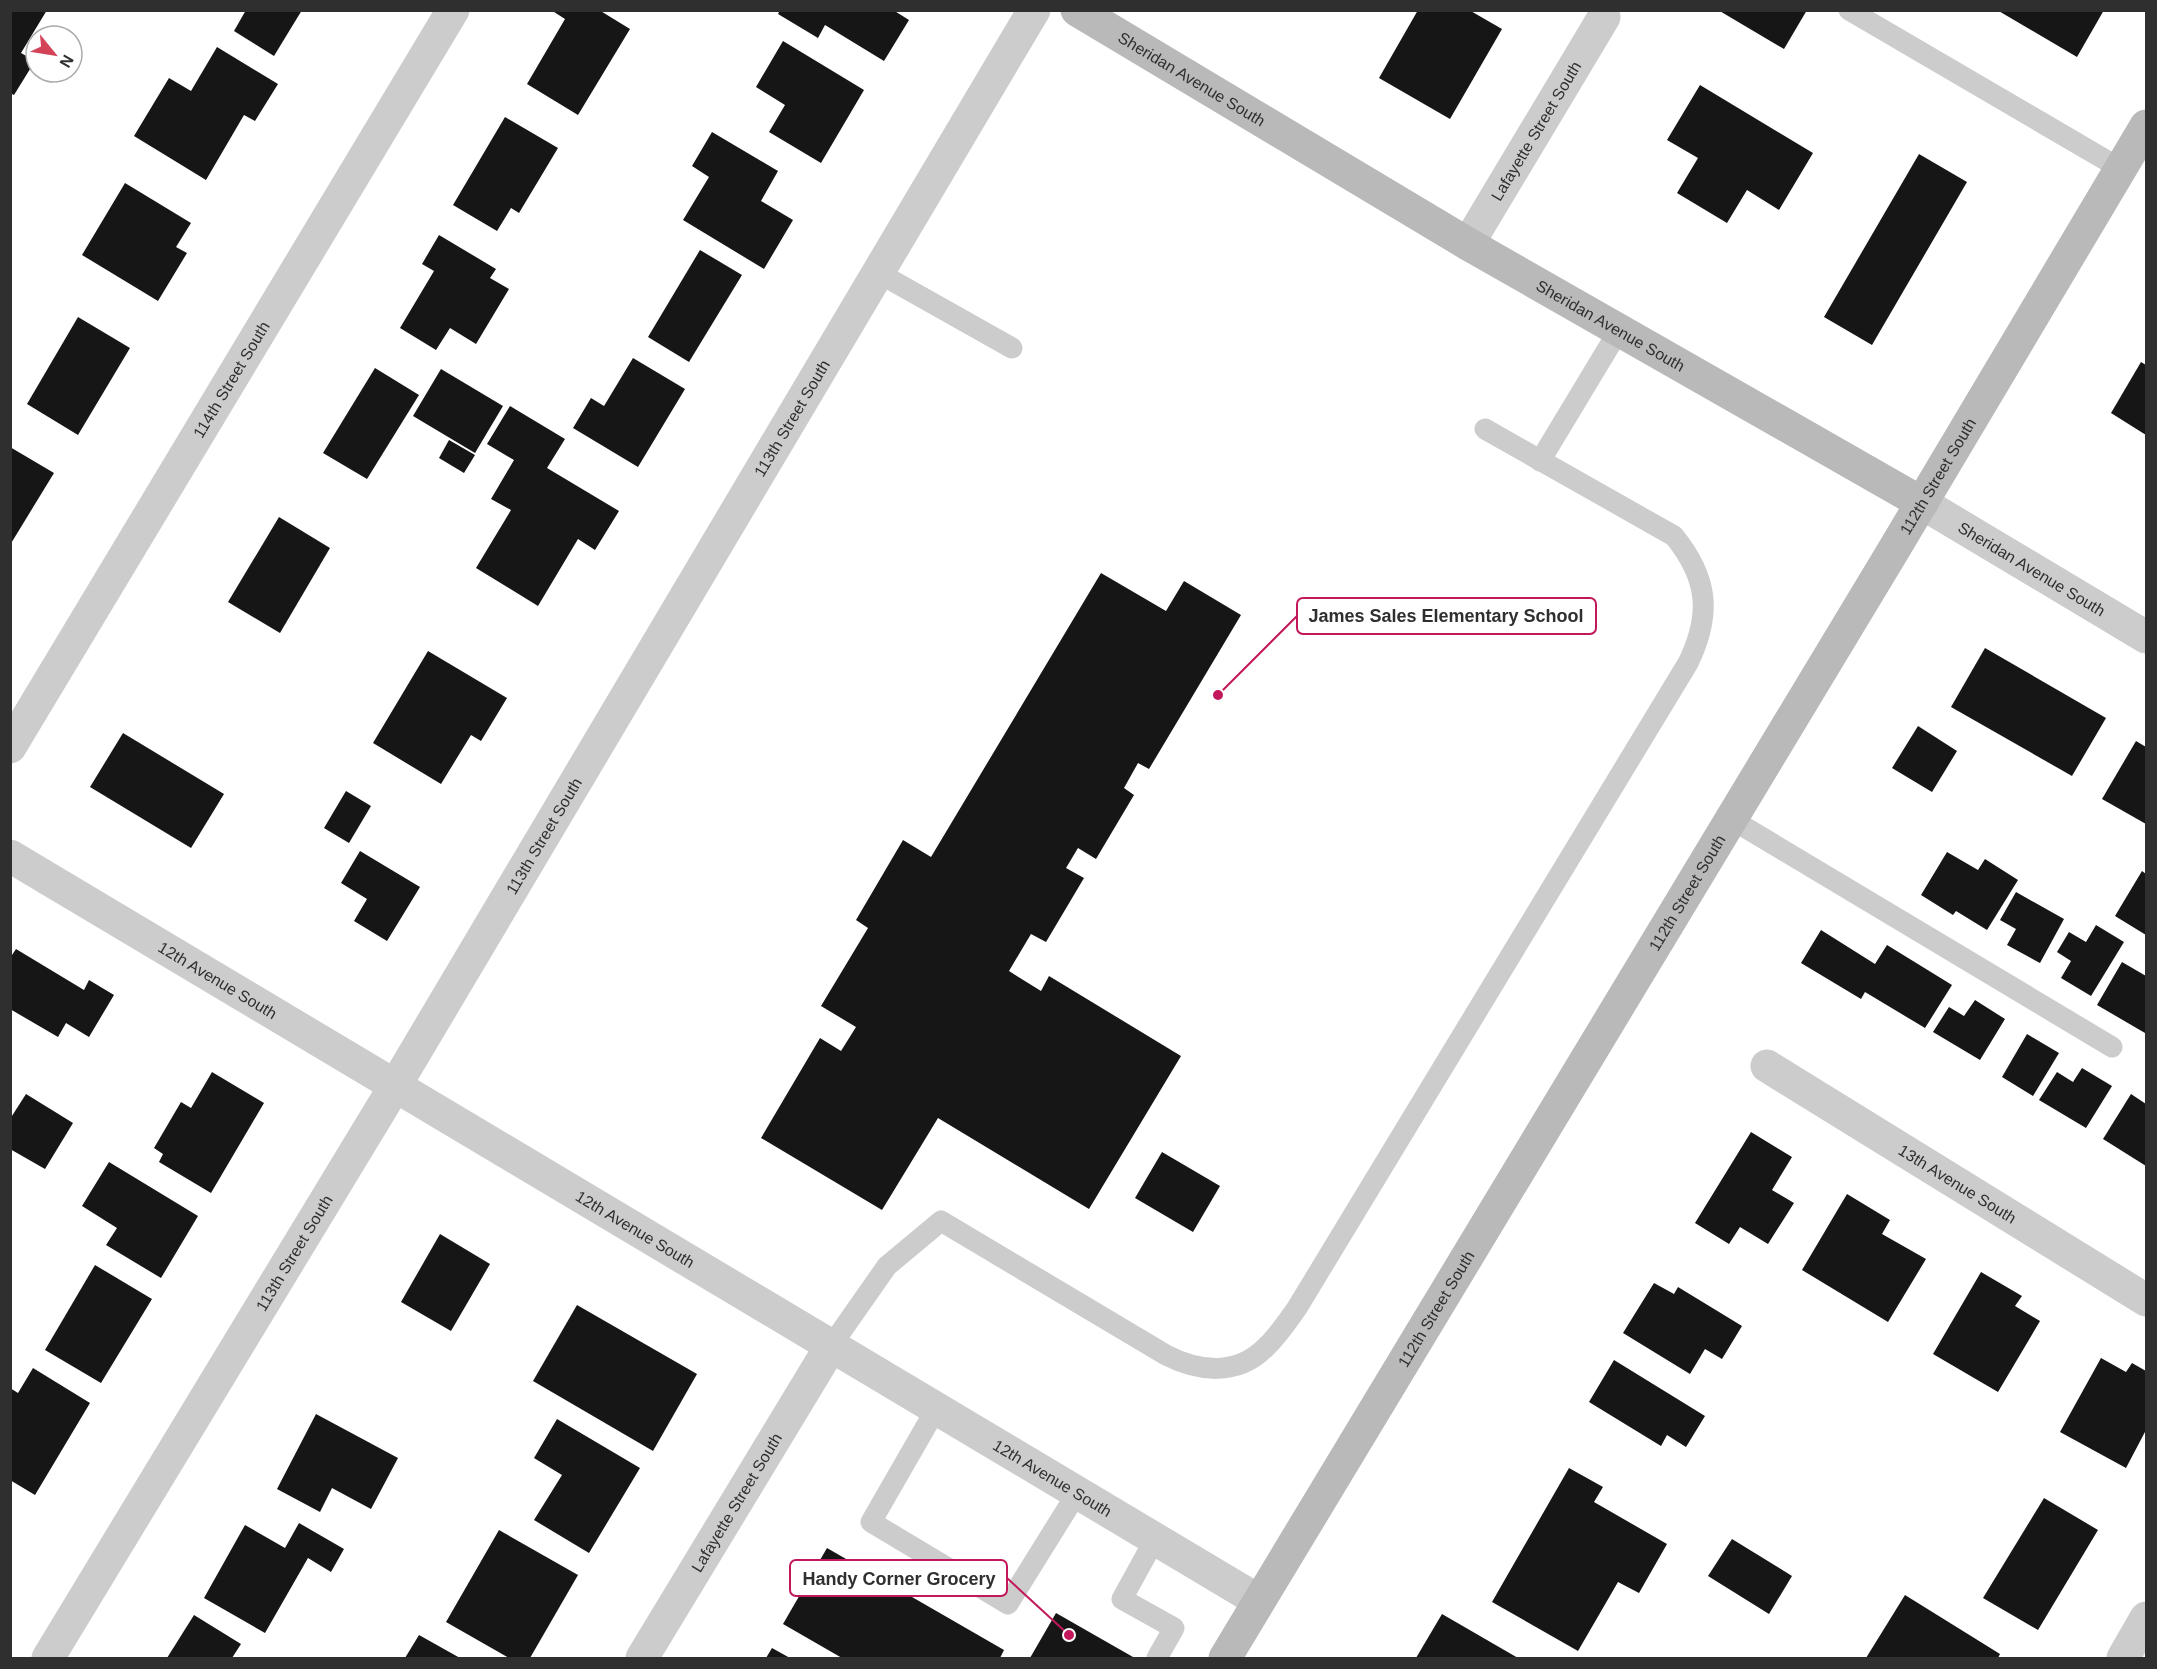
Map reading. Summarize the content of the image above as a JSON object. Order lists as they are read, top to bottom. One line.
{"streets":{"main road":["Sheridan Avenue South","112th Street South"],"street":["Lafayette Street South","114th Street South","113th Street South","12th Avenue South","13th Avenue South"]},"crossings":[["Sheridan Avenue South","Lafayette Street South"],["Sheridan Avenue South","112th Street South"],["Lafayette Street South","12th Avenue South"],["113th Street South","12th Avenue South"],["112th Street South","12th Avenue South"]],"places":["James Sales Elementary School","Handy Corner Grocery"],"north":"bottom right"}
